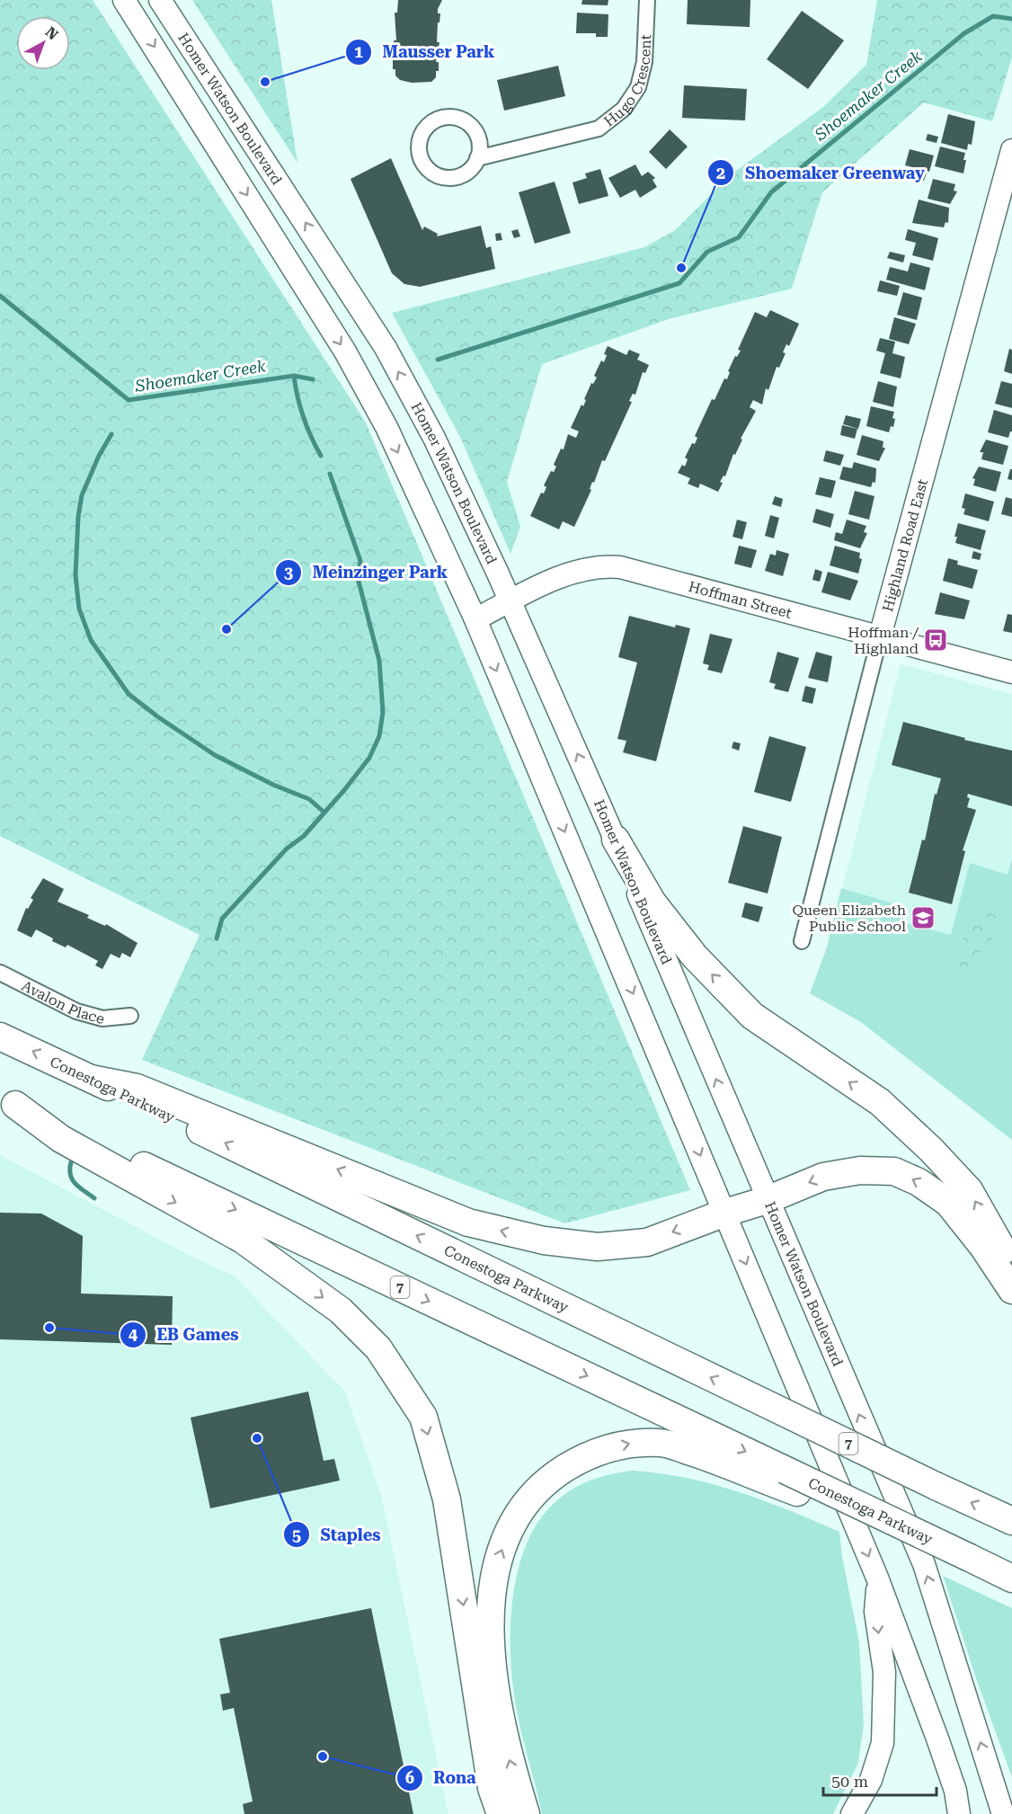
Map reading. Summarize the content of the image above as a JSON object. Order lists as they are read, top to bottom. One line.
{"streets":{"highway":["Conestoga Parkway","7"],"main road":["Homer Watson Boulevard","Highland Road East","Hoffman Street"],"street":["Hugo Crescent","Avalon Place"]},"crossings":[["Homer Watson Boulevard","Hoffman Street"],["Highland Road East","Hoffman Street"]],"water":["Shoemaker Creek"],"places":{"other":["Mausser Park","Shoemaker Greenway","Meinzinger Park","EB Games","Staples","Rona"],"bus stop":["Hoffman / Highland"],"school or university":["Queen Elizabeth Public School"]},"scale_bar":"50 m","north":"top right"}
